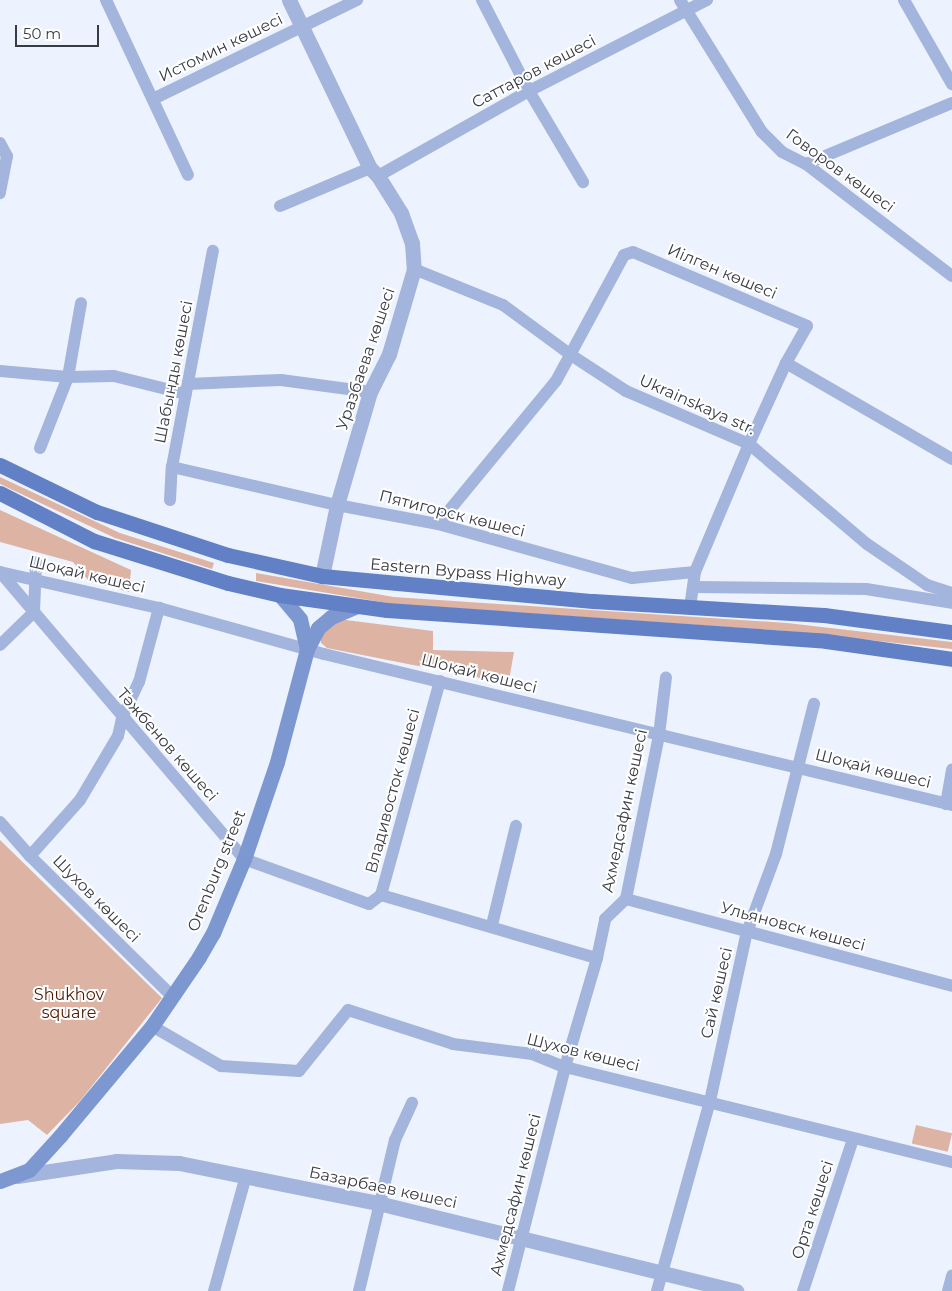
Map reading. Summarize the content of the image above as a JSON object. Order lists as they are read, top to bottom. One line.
{"streets":{"main road":["Eastern Bypass Highway","Orenburg street"],"street":["Истомин көшесі","Саттаров көшесі","Говоров көшесі","Иілген көшесі","Уразбаева көшесі","Шабынды көшесі","Ukrainskaya str.","Пятигорск көшесі","Шоқай көшесі","Тәжбенов көшесі","Владивосток көшесі","Ахмедсафин көшесі","Шухов көшесі","Ульяновск көшесі","Сай көшесі","Базарбаев көшесі","Орта көшесі"]},"crossings":[["Истомин көшесі","Уразбаева көшесі"],["Саттаров көшесі","Говоров көшесі"],["Саттаров көшесі","Уразбаева көшесі"],["Иілген көшесі","Ukrainskaya str."],["Уразбаева көшесі","Ukrainskaya str."],["Уразбаева көшесі","Пятигорск көшесі"],["Уразбаева көшесі","Eastern Bypass Highway"],["Шабынды көшесі","Пятигорск көшесі"],["Шоқай көшесі","Тәжбенов көшесі"],["Шоқай көшесі","Владивосток көшесі"],["Шоқай көшесі","Ахмедсафин көшесі"],["Шоқай көшесі","Orenburg street"],["Шоқай көшесі","Сай көшесі"],["Тәжбенов көшесі","Владивосток көшесі"],["Тәжбенов көшесі","Orenburg street"],["Ахмедсафин көшесі","Шухов көшесі"],["Ахмедсафин көшесі","Ульяновск көшесі"],["Ахмедсафин көшесі","Базарбаев көшесі"],["Orenburg street","Шухов көшесі"],["Orenburg street","Базарбаев көшесі"],["Шухов көшесі","Сай көшесі"],["Шухов көшесі","Орта көшесі"],["Ульяновск көшесі","Сай көшесі"],["Сай көшесі","Базарбаев көшесі"]],"parks":["Shukhov square"],"scale_bar":"50 m"}
